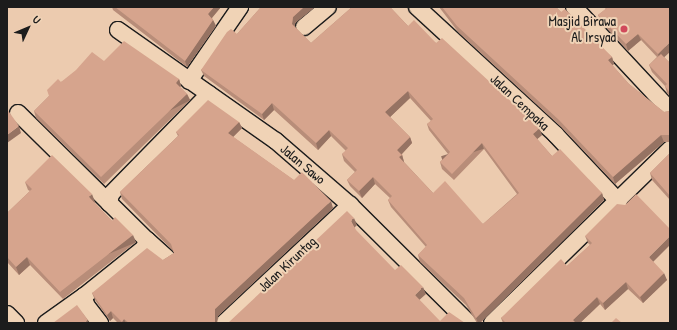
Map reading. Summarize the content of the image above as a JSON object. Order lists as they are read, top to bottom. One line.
{"streets":{"street":["Jalan Cempaka","Jalan Sawo","Jalan Kiruntag"]},"crossings":[["Jalan Sawo","Jalan Kiruntag"]],"places":["Masjid Birawa Al Irsyad"],"north":"top right"}
